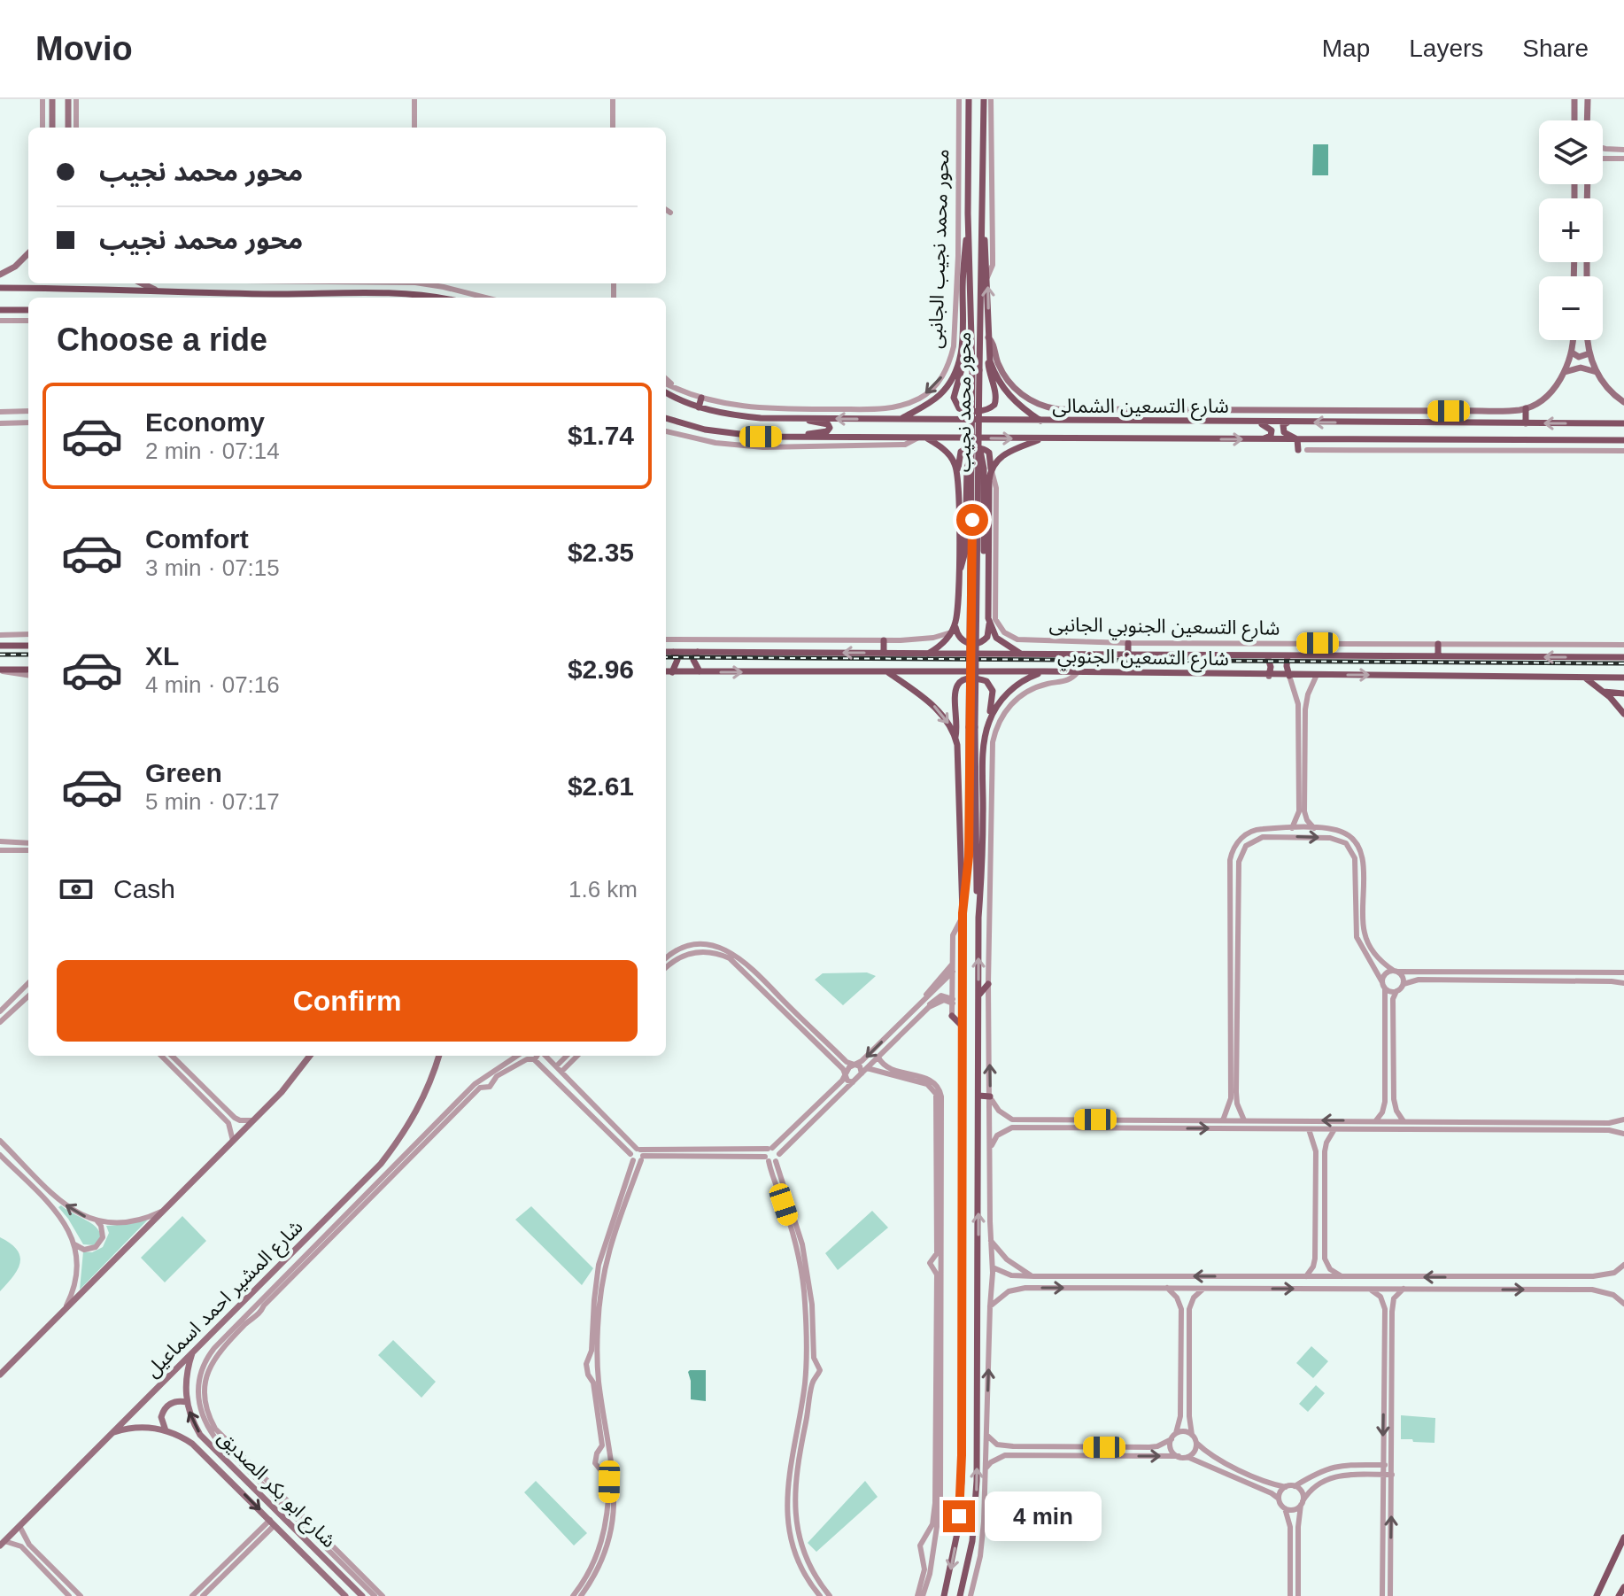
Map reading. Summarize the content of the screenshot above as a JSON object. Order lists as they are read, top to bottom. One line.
{"streets":{"main road":["محور محمد نجيب","شارع التسعين الشمالى","شارع التسعين الجنوبي","شارع المشير احمد اسماعيل","شارع ابو بكر الصديق"],"street":["محور محمد نجيب الجانبى","شارع التسعين الجنوبي الجانبى"]},"crossings":[["محور محمد نجيب","شارع التسعين الجنوبي"],["شارع المشير احمد اسماعيل","شارع ابو بكر الصديق"]],"page":{"header":"Movio","nav":["Map","Layers","Share"],"map_buttons":["+","−"],"banner":["محور محمد نجيب","محور محمد نجيب"],"heading":"Choose a ride","list":[{"name":"Economy","note":"2 min · 07:14","value":"$1.74"},{"name":"Comfort","note":"3 min · 07:15","value":"$2.35"},{"name":"XL","note":"4 min · 07:16","value":"$2.96"},{"name":"Green","note":"5 min · 07:17","value":"$2.61"}],"pay":["Cash","1.6 km"],"buttons":"Confirm","bubble":"4 min"}}
